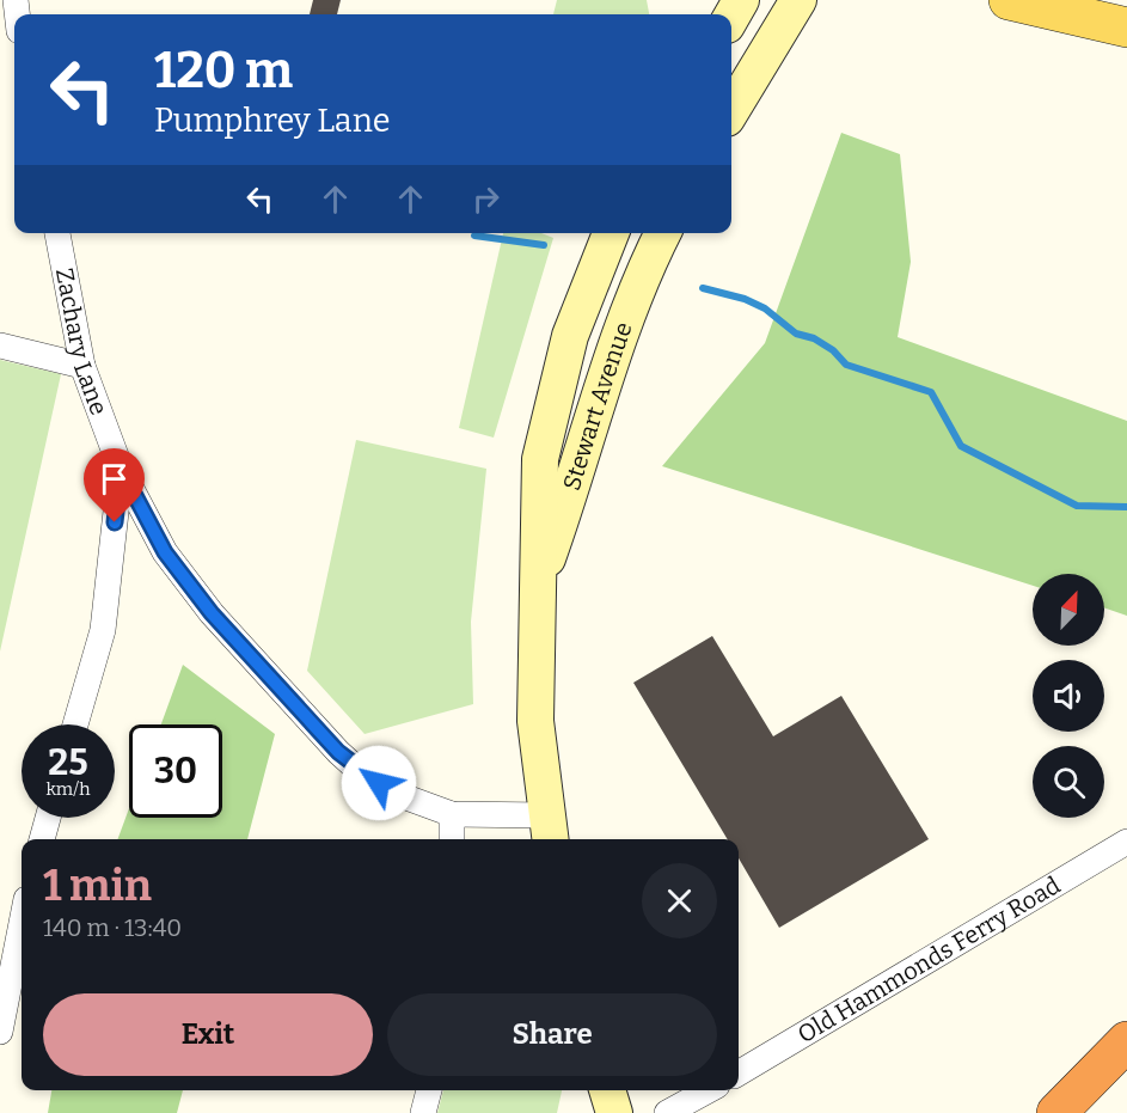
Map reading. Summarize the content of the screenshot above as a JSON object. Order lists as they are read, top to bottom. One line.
{"streets":{"street":["Zachary Lane","Stewart Avenue","Old Hammonds Ferry Road"]},"crossings":[["Zachary Lane","Stewart Avenue"]],"north":"top right","page":{"turn":["120 m","Pumphrey Lane"],"speed":"25 km/h","limit":"30","heading":["1 min","140 m · 13:40"],"buttons":["Exit","Share"]}}
